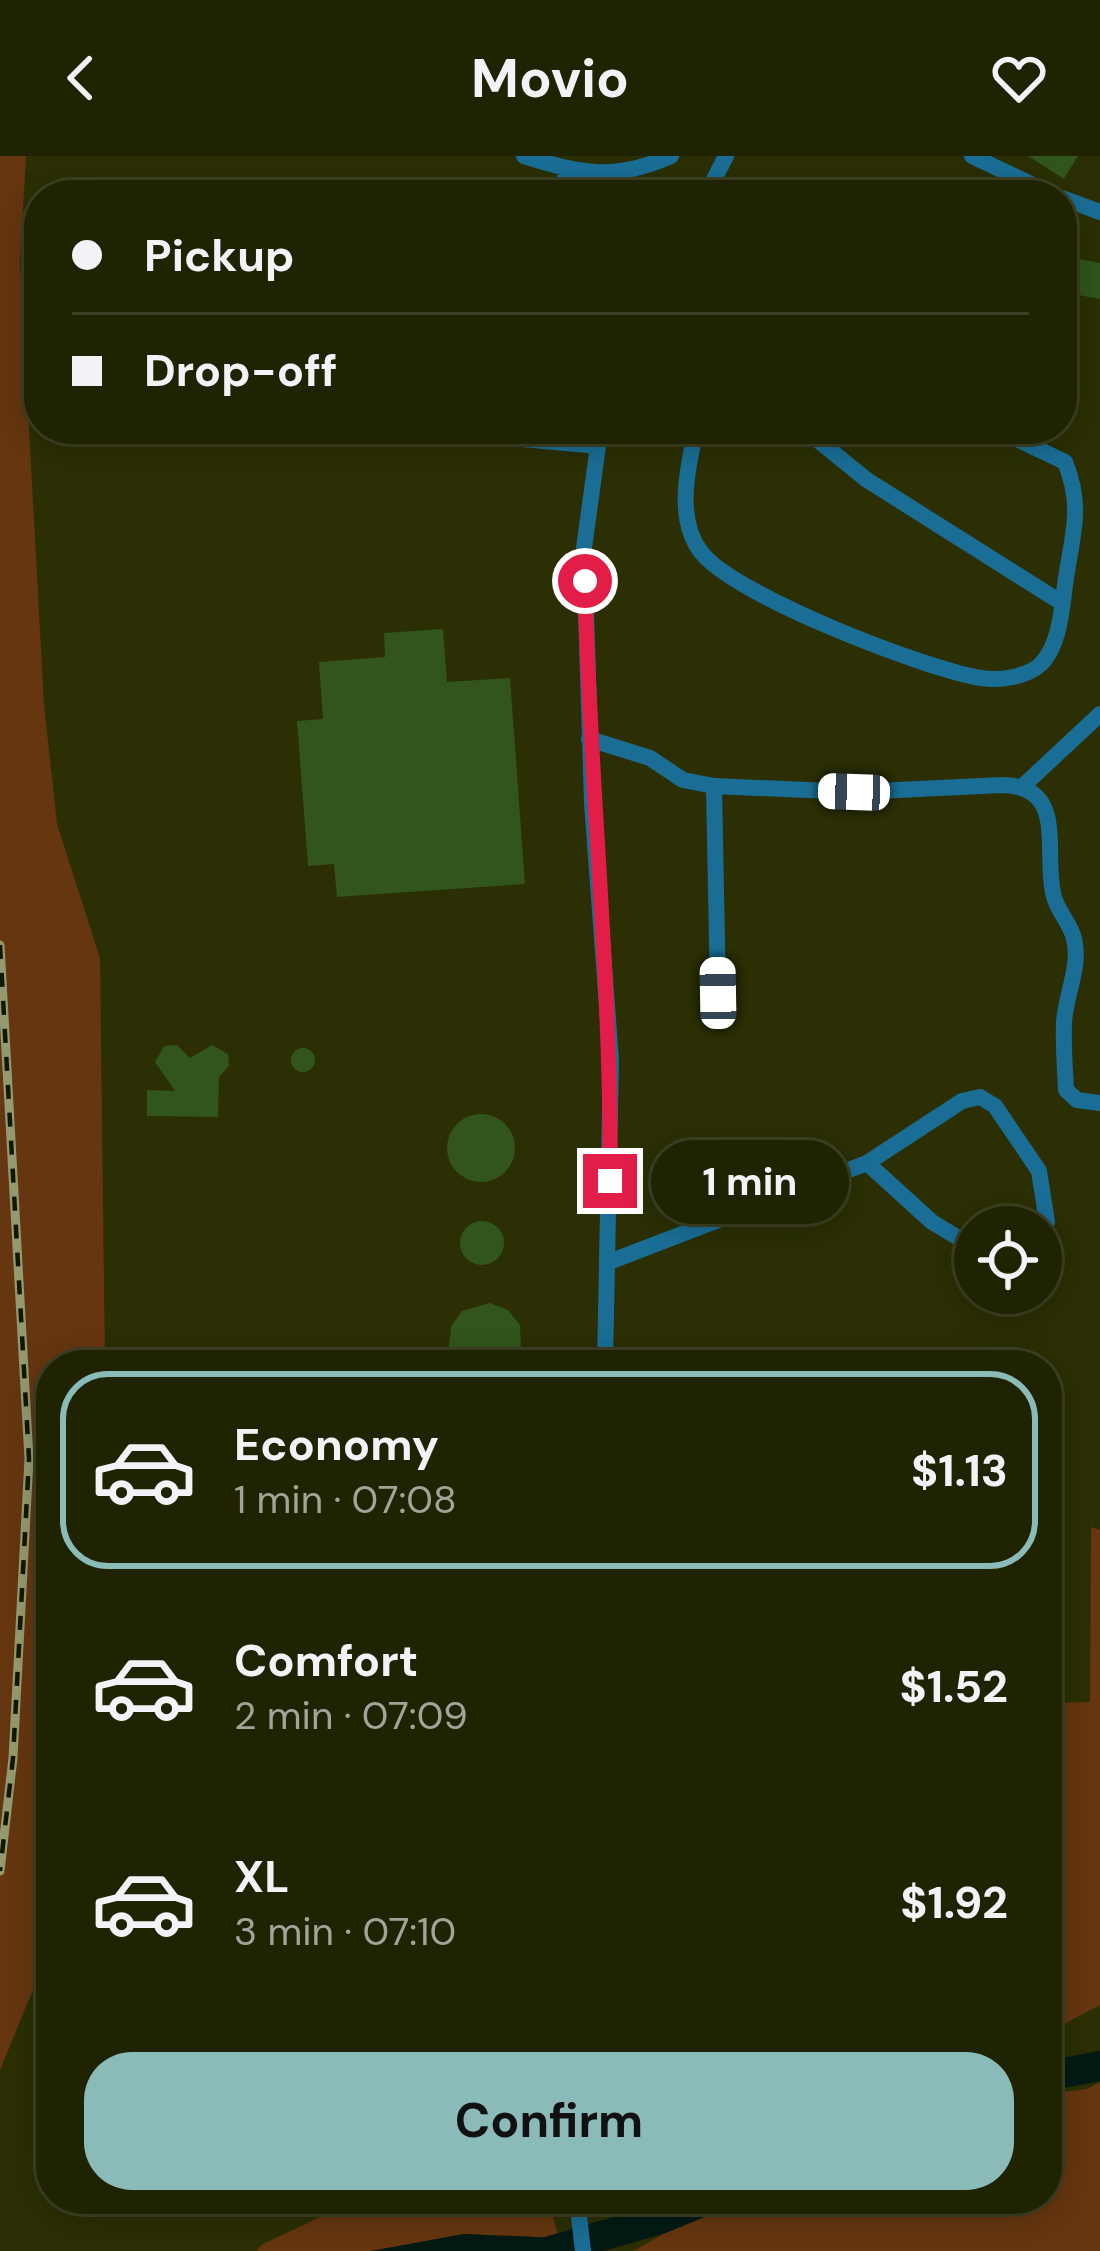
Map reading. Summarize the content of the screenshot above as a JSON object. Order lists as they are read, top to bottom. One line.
{"page":{"header":"Movio","banner":["Pickup","Drop-off"],"bubble":"1 min","list":[{"name":"Economy","note":"1 min · 07:08","value":"$1.13"},{"name":"Comfort","note":"2 min · 07:09","value":"$1.52"},{"name":"XL","note":"3 min · 07:10","value":"$1.92"}],"buttons":"Confirm"}}
